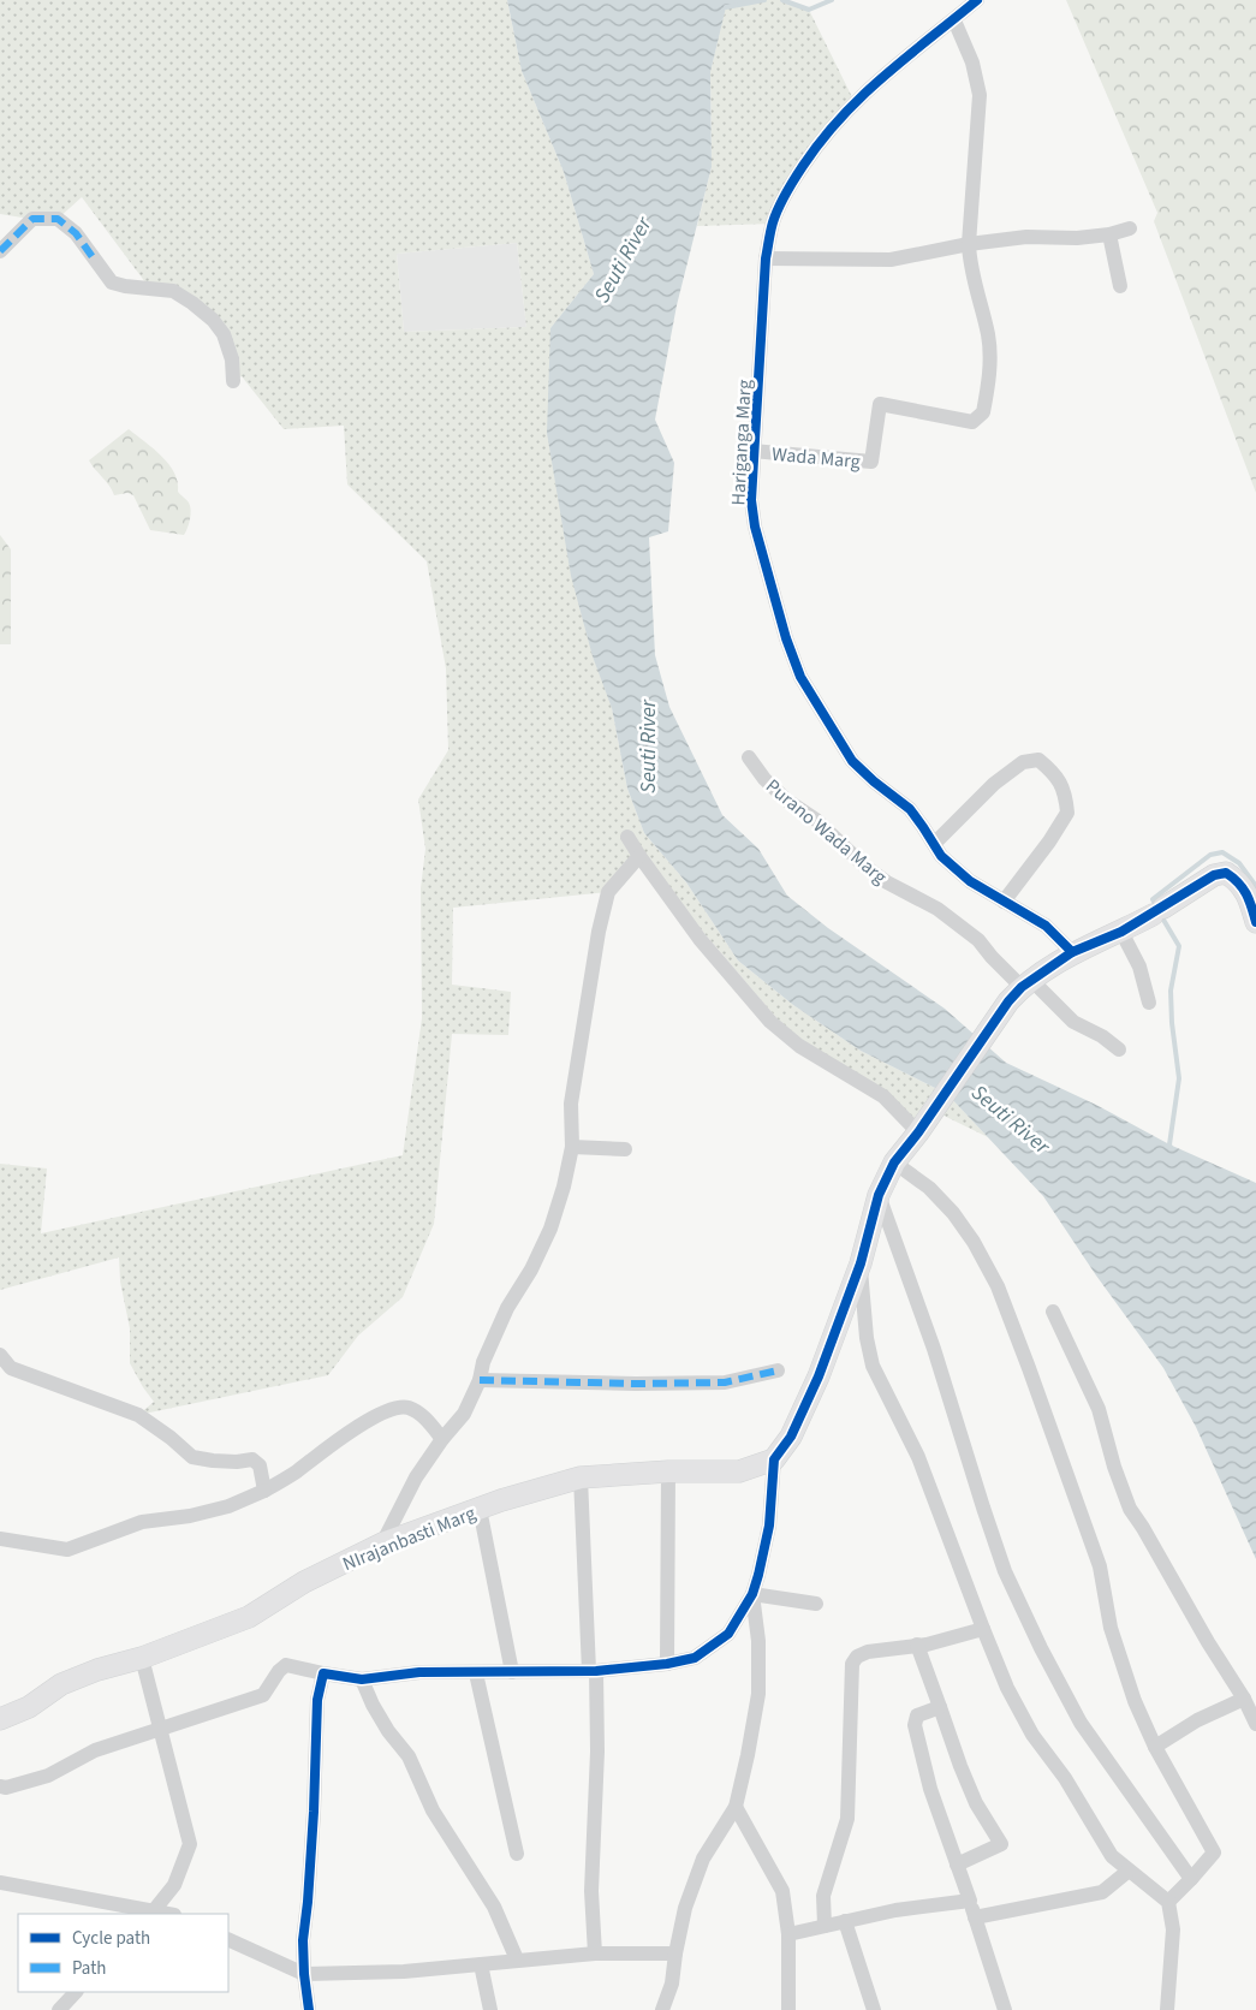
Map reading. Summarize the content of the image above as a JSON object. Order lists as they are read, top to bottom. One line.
{"streets":{"street":["Hariganga Marg","Wada Marg","Purano Wada Marg","NIrajanbasti Marg"]},"crossings":[["Hariganga Marg","Wada Marg"]],"water":["Seuti River"],"legend":["Cycle path","Path"]}
